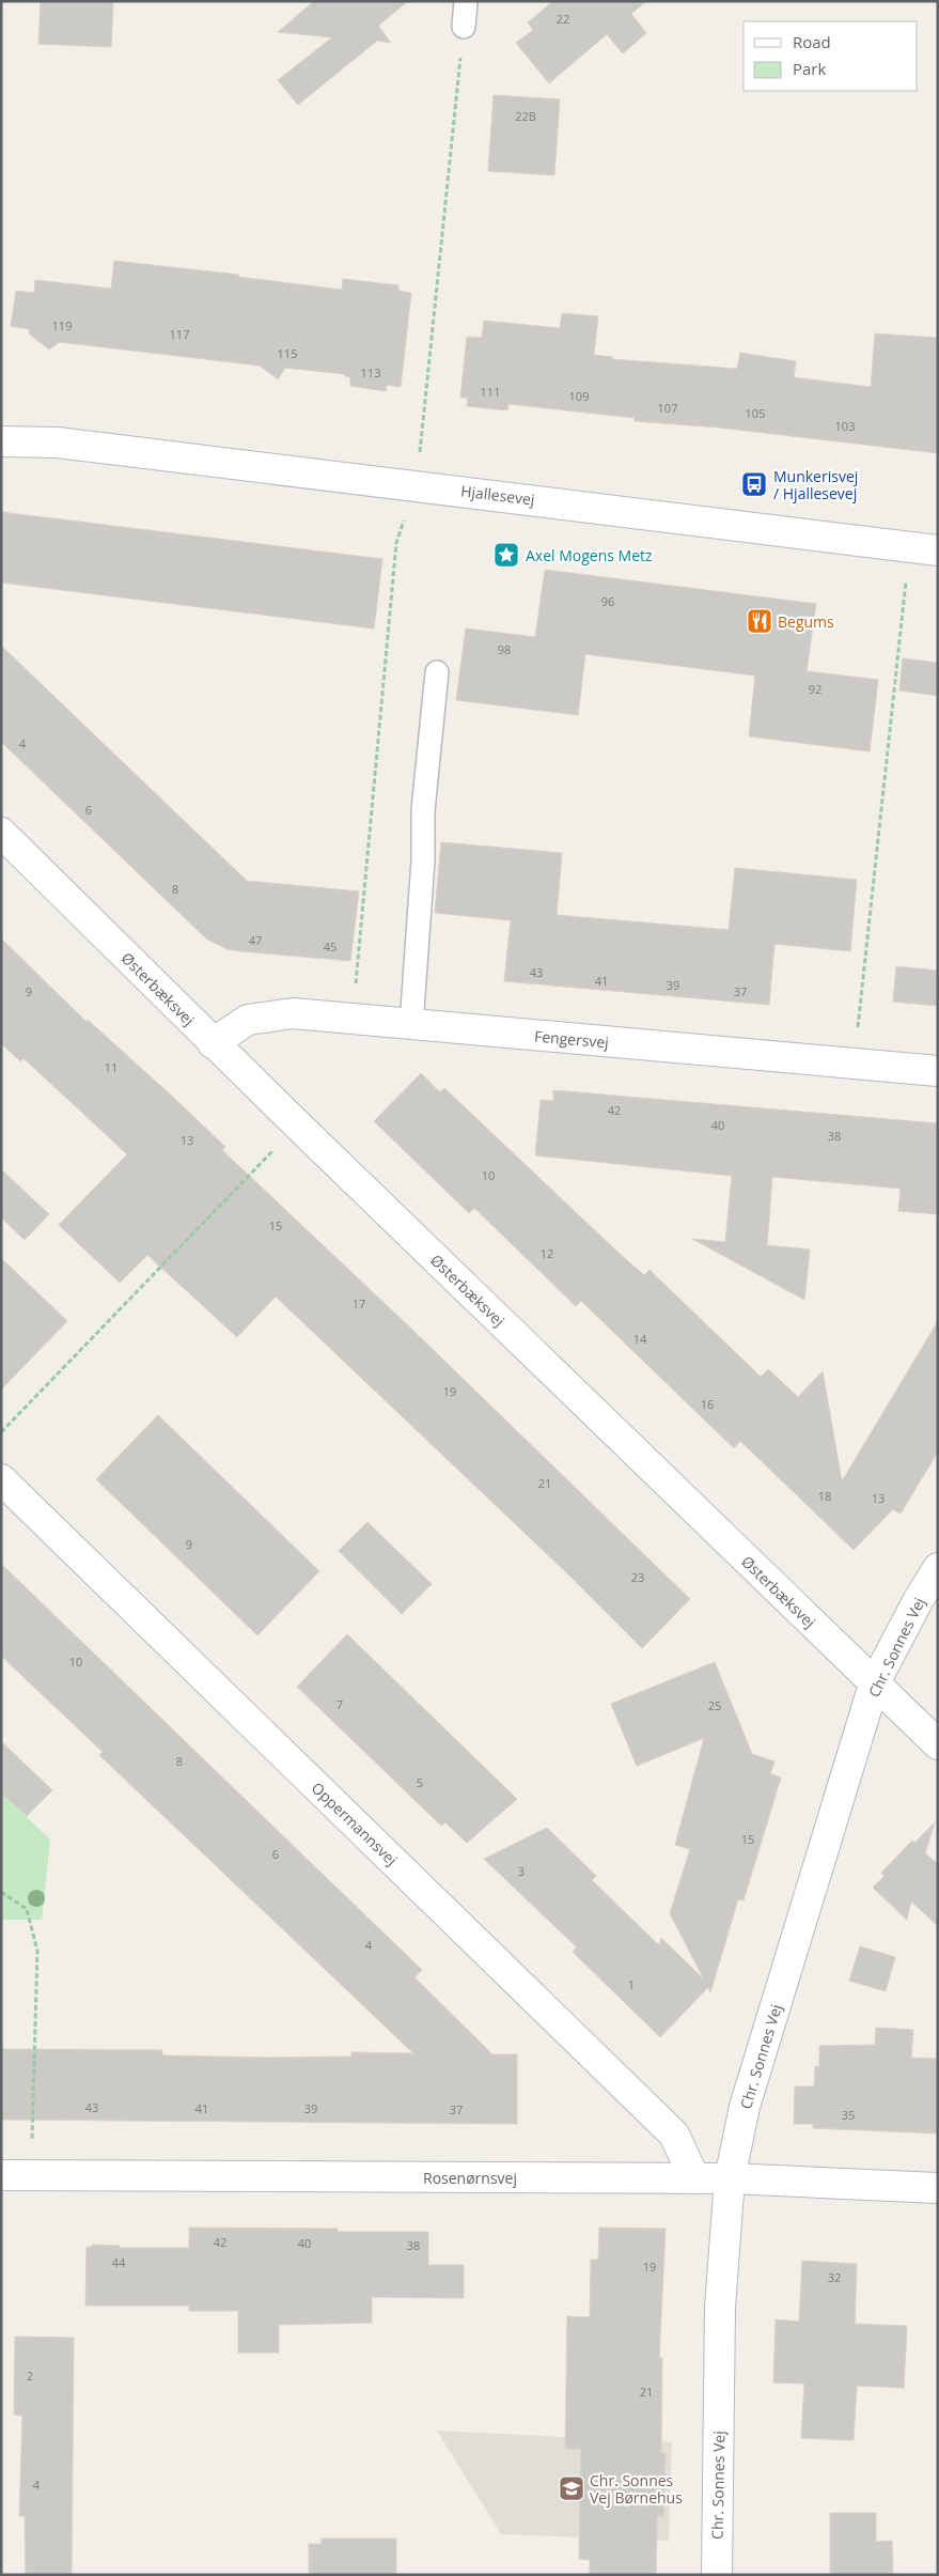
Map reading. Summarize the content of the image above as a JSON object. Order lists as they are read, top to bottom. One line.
{"streets":{"street":["Hjallesevej","Østerbæksvej","Fengersvej","Chr. Sonnes Vej","Oppermannsvej","Rosenørnsvej"]},"crossings":[["Østerbæksvej","Fengersvej"],["Østerbæksvej","Chr. Sonnes Vej"],["Chr. Sonnes Vej","Rosenørnsvej"],["Oppermannsvej","Rosenørnsvej"]],"places":{"bus stop":["Munkerisvej / Hjallesevej"],"place":["Axel Mogens Metz"],"restaurant":["Begums"],"school or university":["Chr. Sonnes Vej Børnehus"]},"house_numbers":["22","22B","119","117","115","113","111","109","107","105","103","96","98","92","4","6","8","47","45","43","41","39","9","37","11","42","40","38","13","10","15","12","17","14","19","16","21","18","13","9","23","10","7","25","8","5","15","6","3","4","1","43","41","39","37","35","42","40","38","44","19","32","2","21","4"],"legend":["Road","Park"]}
